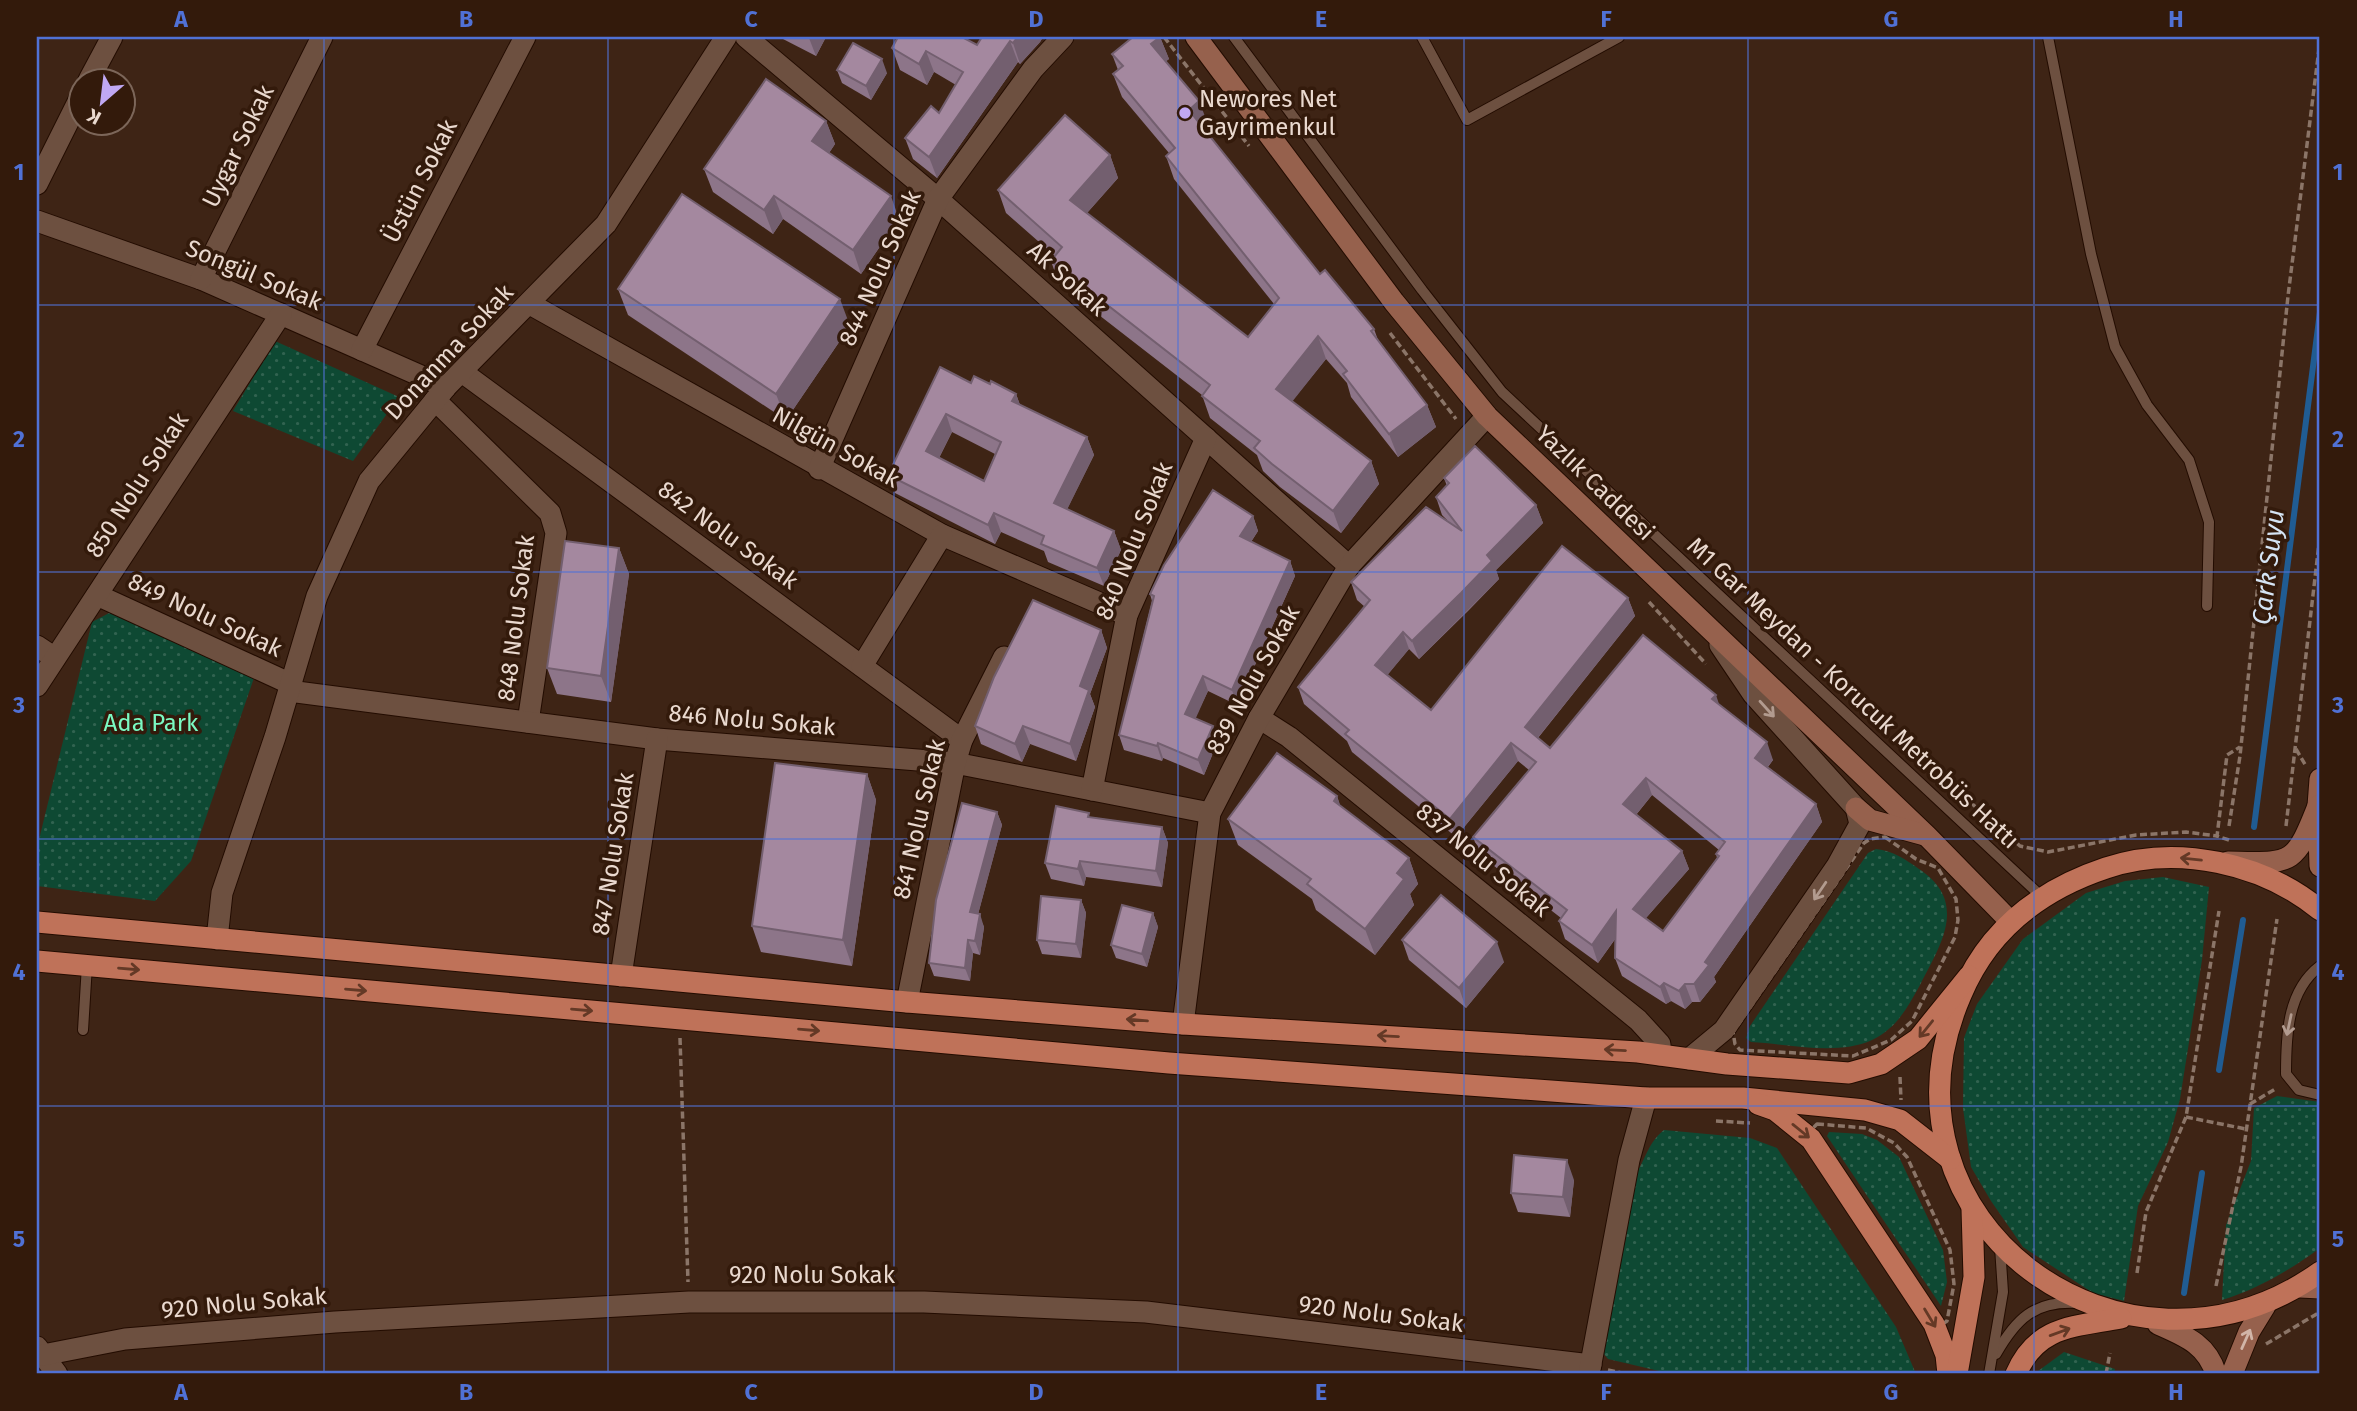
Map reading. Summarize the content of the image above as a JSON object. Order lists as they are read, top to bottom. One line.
{"streets":{"main road":["Yazlık Caddesi"],"street":["Uygar Sokak","Üstün Sokak","844 Nolu Sokak","Songül Sokak","Ak Sokak","Donanma Sokak","Nilgün Sokak","850 Nolu Sokak","842 Nolu Sokak","840 Nolu Sokak","849 Nolu Sokak","848 Nolu Sokak","839 Nolu Sokak","846 Nolu Sokak","841 Nolu Sokak","847 Nolu Sokak","837 Nolu Sokak","920 Nolu Sokak"],"lane":["M1 Gar Meydan - Korucuk Metrobüs Hattı"]},"crossings":[["Uygar Sokak","Songül Sokak"],["Üstün Sokak","Songül Sokak"],["844 Nolu Sokak","Ak Sokak"],["844 Nolu Sokak","Nilgün Sokak"],["Songül Sokak","Donanma Sokak"],["Songül Sokak","850 Nolu Sokak"],["Songül Sokak","842 Nolu Sokak"],["Songül Sokak","848 Nolu Sokak"],["Ak Sokak","840 Nolu Sokak"],["Ak Sokak","839 Nolu Sokak"],["Donanma Sokak","Nilgün Sokak"],["Donanma Sokak","842 Nolu Sokak"],["Donanma Sokak","849 Nolu Sokak"],["Donanma Sokak","848 Nolu Sokak"],["Donanma Sokak","846 Nolu Sokak"],["Nilgün Sokak","840 Nolu Sokak"],["Yazlık Caddesi","839 Nolu Sokak"],["850 Nolu Sokak","849 Nolu Sokak"],["842 Nolu Sokak","848 Nolu Sokak"],["842 Nolu Sokak","841 Nolu Sokak"],["840 Nolu Sokak","846 Nolu Sokak"],["849 Nolu Sokak","846 Nolu Sokak"],["848 Nolu Sokak","846 Nolu Sokak"],["839 Nolu Sokak","846 Nolu Sokak"],["839 Nolu Sokak","837 Nolu Sokak"],["846 Nolu Sokak","841 Nolu Sokak"],["846 Nolu Sokak","847 Nolu Sokak"]],"water":["Çark Suyu"],"parks":["Ada Park"],"places":["Newores Net Gayrimenkul"],"north":"bottom left","grid":{"columns":["A","B","C","D","E","F","G","H"],"rows":["1","2","3","4","5"]}}
